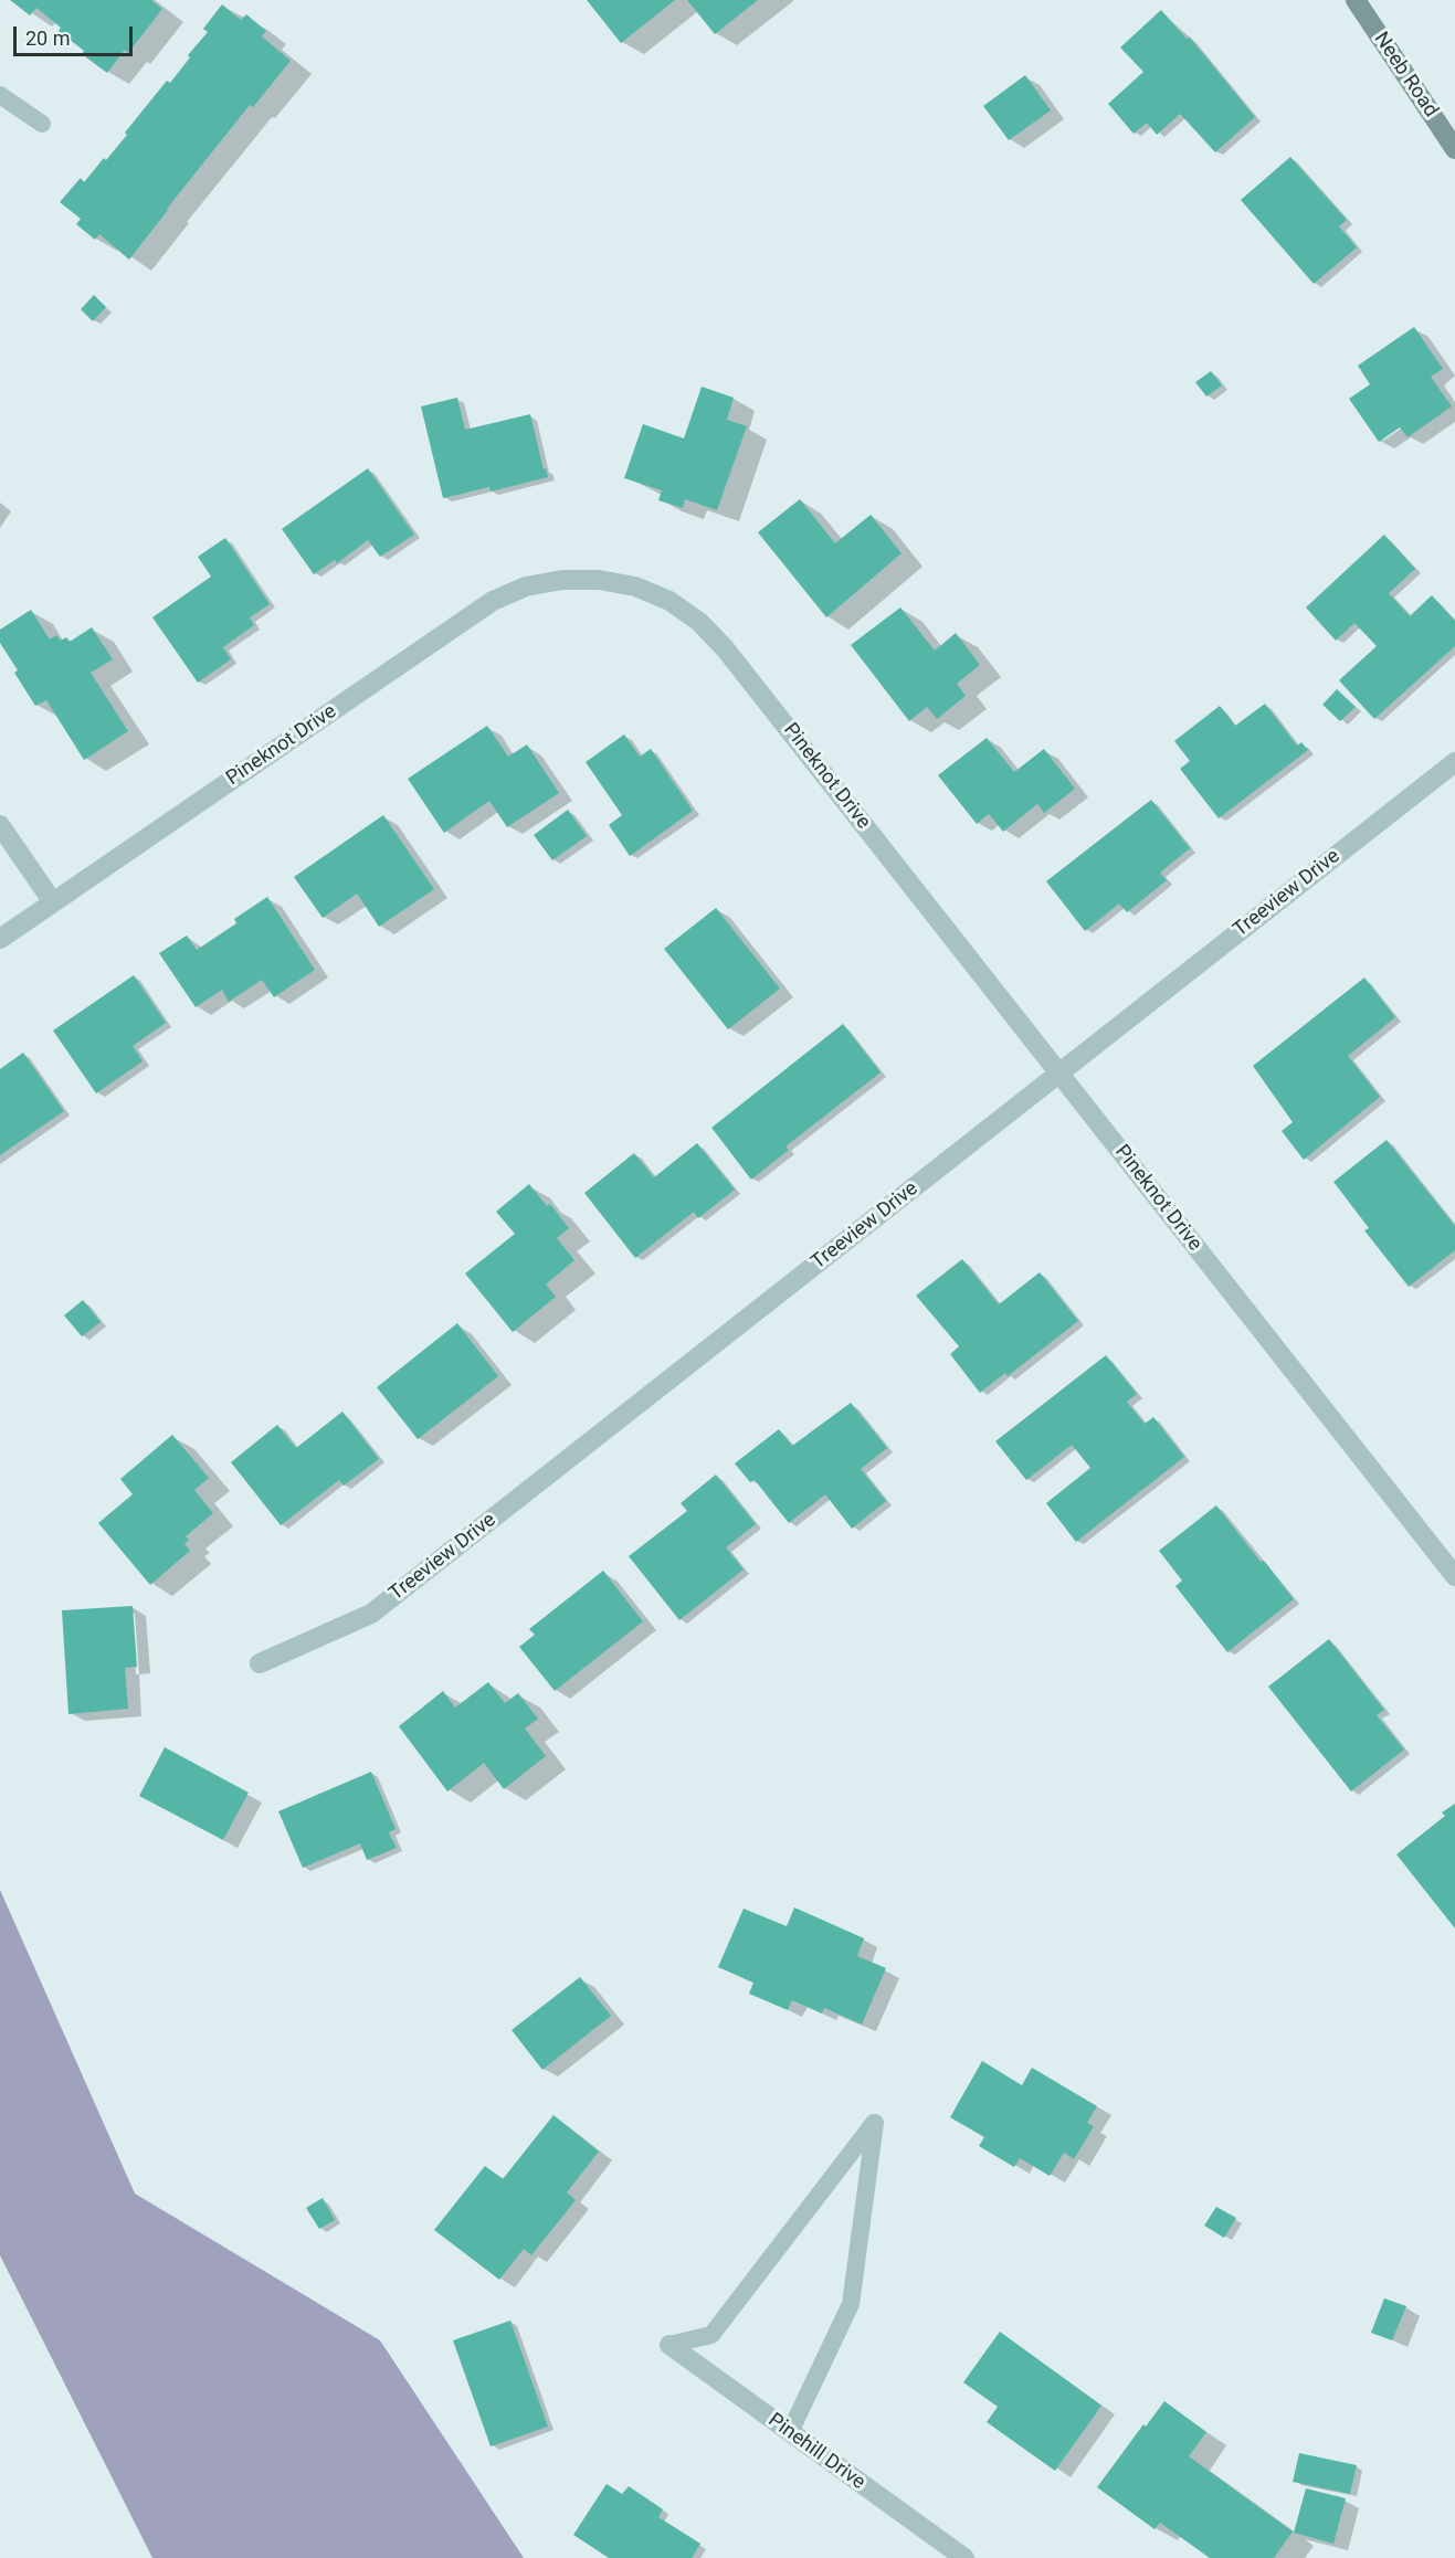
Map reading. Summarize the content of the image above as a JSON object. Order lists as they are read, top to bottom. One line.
{"streets":{"street":["Neeb Road","Pineknot Drive","Treeview Drive","Pinehill Drive"]},"crossings":[["Pineknot Drive","Treeview Drive"]],"scale_bar":"20 m"}
